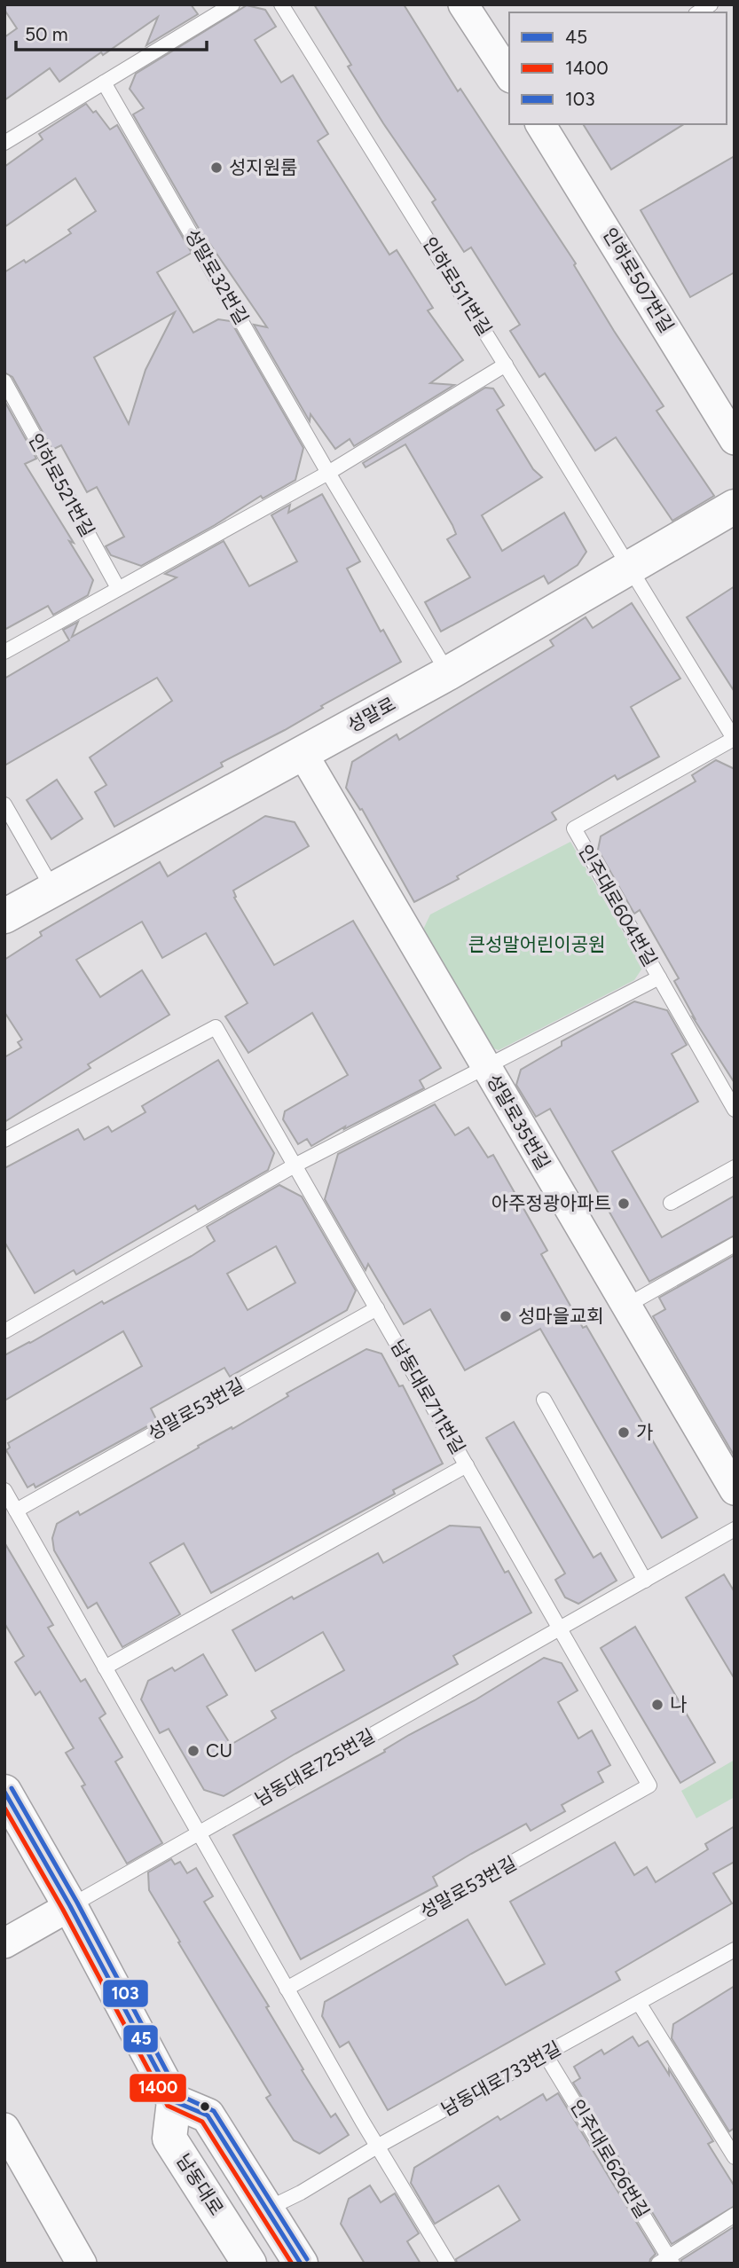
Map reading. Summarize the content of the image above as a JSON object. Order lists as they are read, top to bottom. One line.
{"streets":{"street":["인하로507번길","성말로","성말로35번길","남동대로"],"lane":["성말로32번길","인하로511번길","인하로521번길","인주대로604번길","남동대로711번길","성말로53번길","남동대로725번길","남동대로733번길","인주대로626번길"]},"crossings":[["성말로32번길","성말로"],["인하로511번길","성말로"],["인하로511번길","인주대로604번길"],["성말로","인주대로604번길"],["성말로","성말로35번길"],["남동대로711번길","성말로53번길"],["남동대로711번길","남동대로725번길"],["성말로53번길","남동대로725번길"],["남동대로733번길","인주대로626번길"]],"parks":["큰성말어린이공원"],"places":["성지원룸","아주정광아파트","성마을교회","가","나","CU"],"lines":["transit line 103","transit line 45","transit line 1400"],"legend":["45","1400","103"],"scale_bar":"50 m"}
